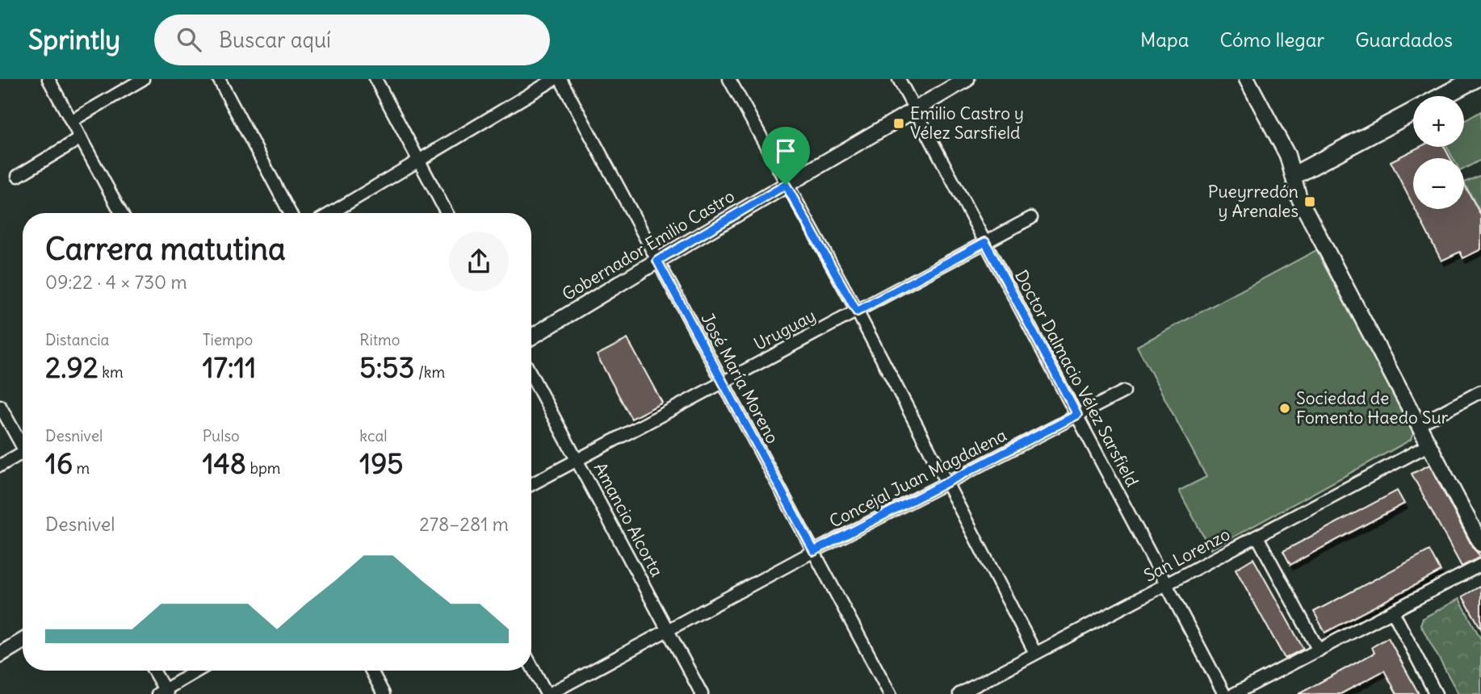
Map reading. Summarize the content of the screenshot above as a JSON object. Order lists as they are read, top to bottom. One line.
{"streets":{"street":["Gobernador Emilio Castro","Uruguay","José María Moreno","Doctor Dalmacio Vélez Sarsfield","Concejal Juan Magdalena","Amancio Alcorta","San Lorenzo"]},"crossings":[["Gobernador Emilio Castro","José María Moreno"],["Gobernador Emilio Castro","Doctor Dalmacio Vélez Sarsfield"],["Uruguay","José María Moreno"],["Uruguay","Doctor Dalmacio Vélez Sarsfield"],["Uruguay","Amancio Alcorta"],["José María Moreno","Concejal Juan Magdalena"],["Doctor Dalmacio Vélez Sarsfield","Concejal Juan Magdalena"],["Doctor Dalmacio Vélez Sarsfield","San Lorenzo"],["Concejal Juan Magdalena","Amancio Alcorta"]],"places":{"transit":["Emilio Castro y Vélez Sarsfield","Pueyrredón y Arenales"],"other":["Sociedad de Fomento Haedo Sur"]},"page":{"header":"Sprintly","search":"Buscar aquí","nav":["Mapa","Cómo llegar","Guardados"],"map_buttons":["+","−"],"heading":["Carrera matutina","09:22 · 4 × 730 m"],"stats":[["Distancia","2.92 km"],["Tiempo","17:11"],["Ritmo","5:53 /km"],["Desnivel","16 m"],["Pulso","148 bpm"],["kcal","195"]],"chart":["Desnivel","278–281 m"]}}
